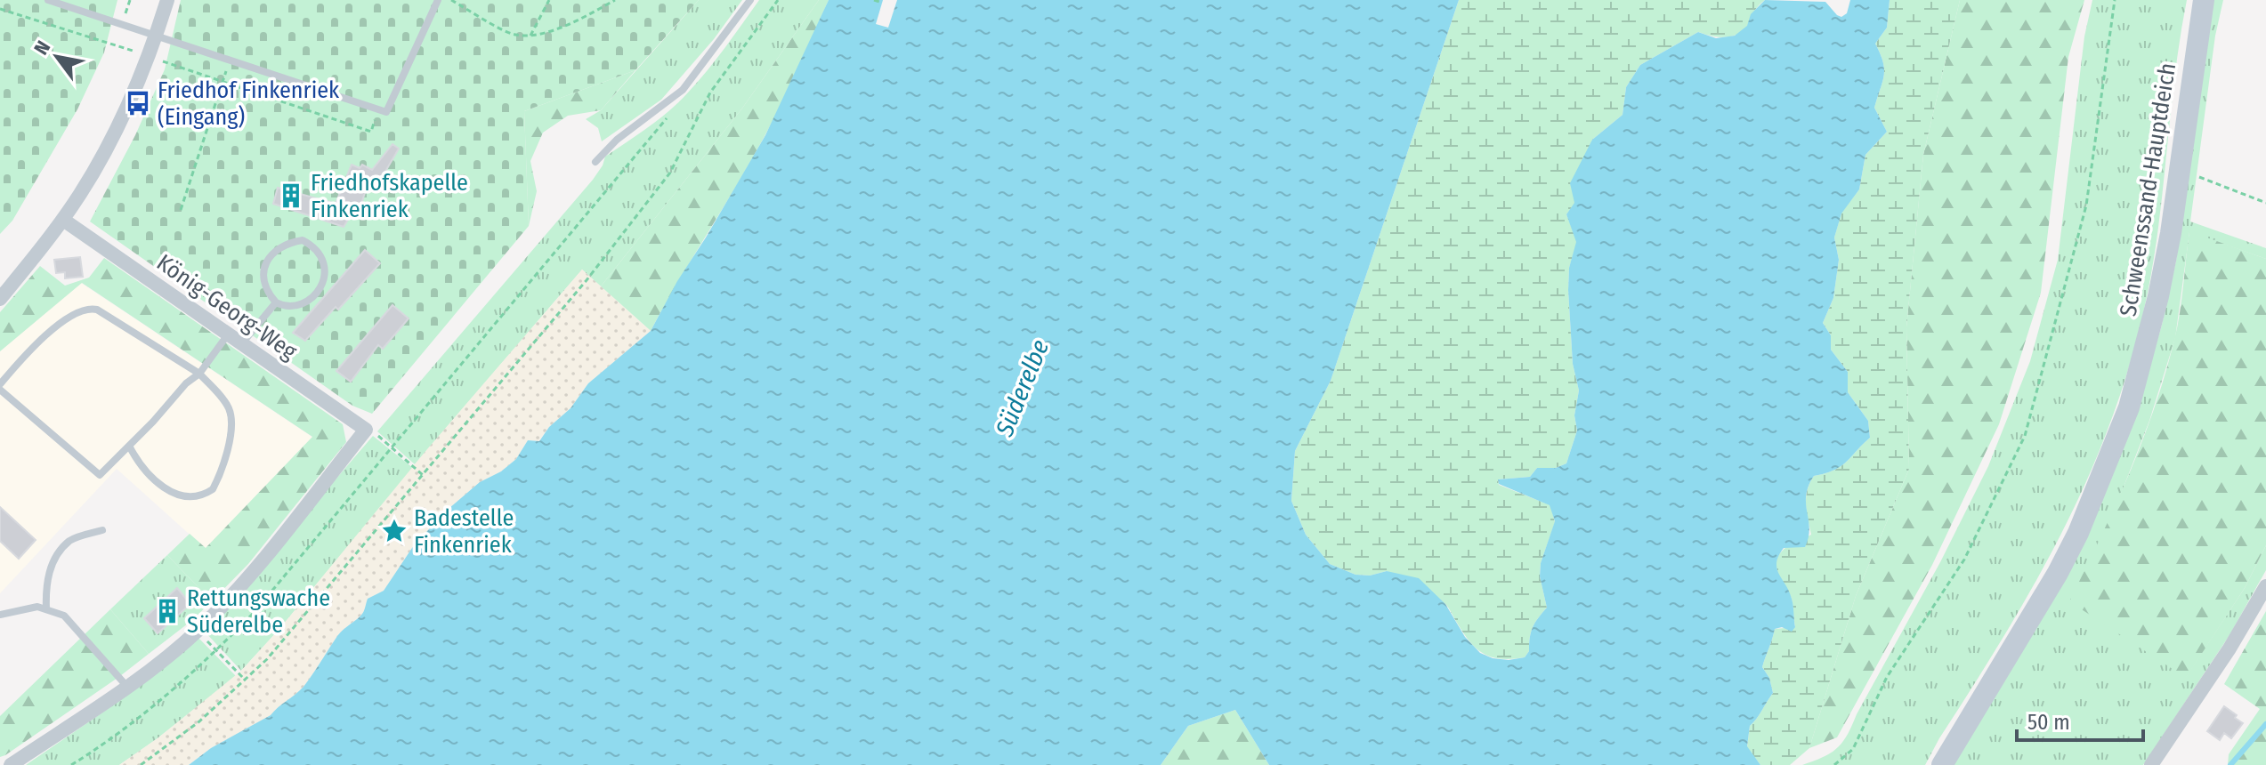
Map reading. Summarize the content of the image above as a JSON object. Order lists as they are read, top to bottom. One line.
{"streets":{"street":["Schweenssand-Hauptdeich","König-Georg-Weg"]},"water":["Süderelbe"],"places":{"bus stop":["Friedhof Finkenriek (Eingang)"],"building":["Friedhofskapelle Finkenriek","Rettungswache Süderelbe"],"place":["Badestelle Finkenriek"]},"scale_bar":"50 m","north":"top left"}
